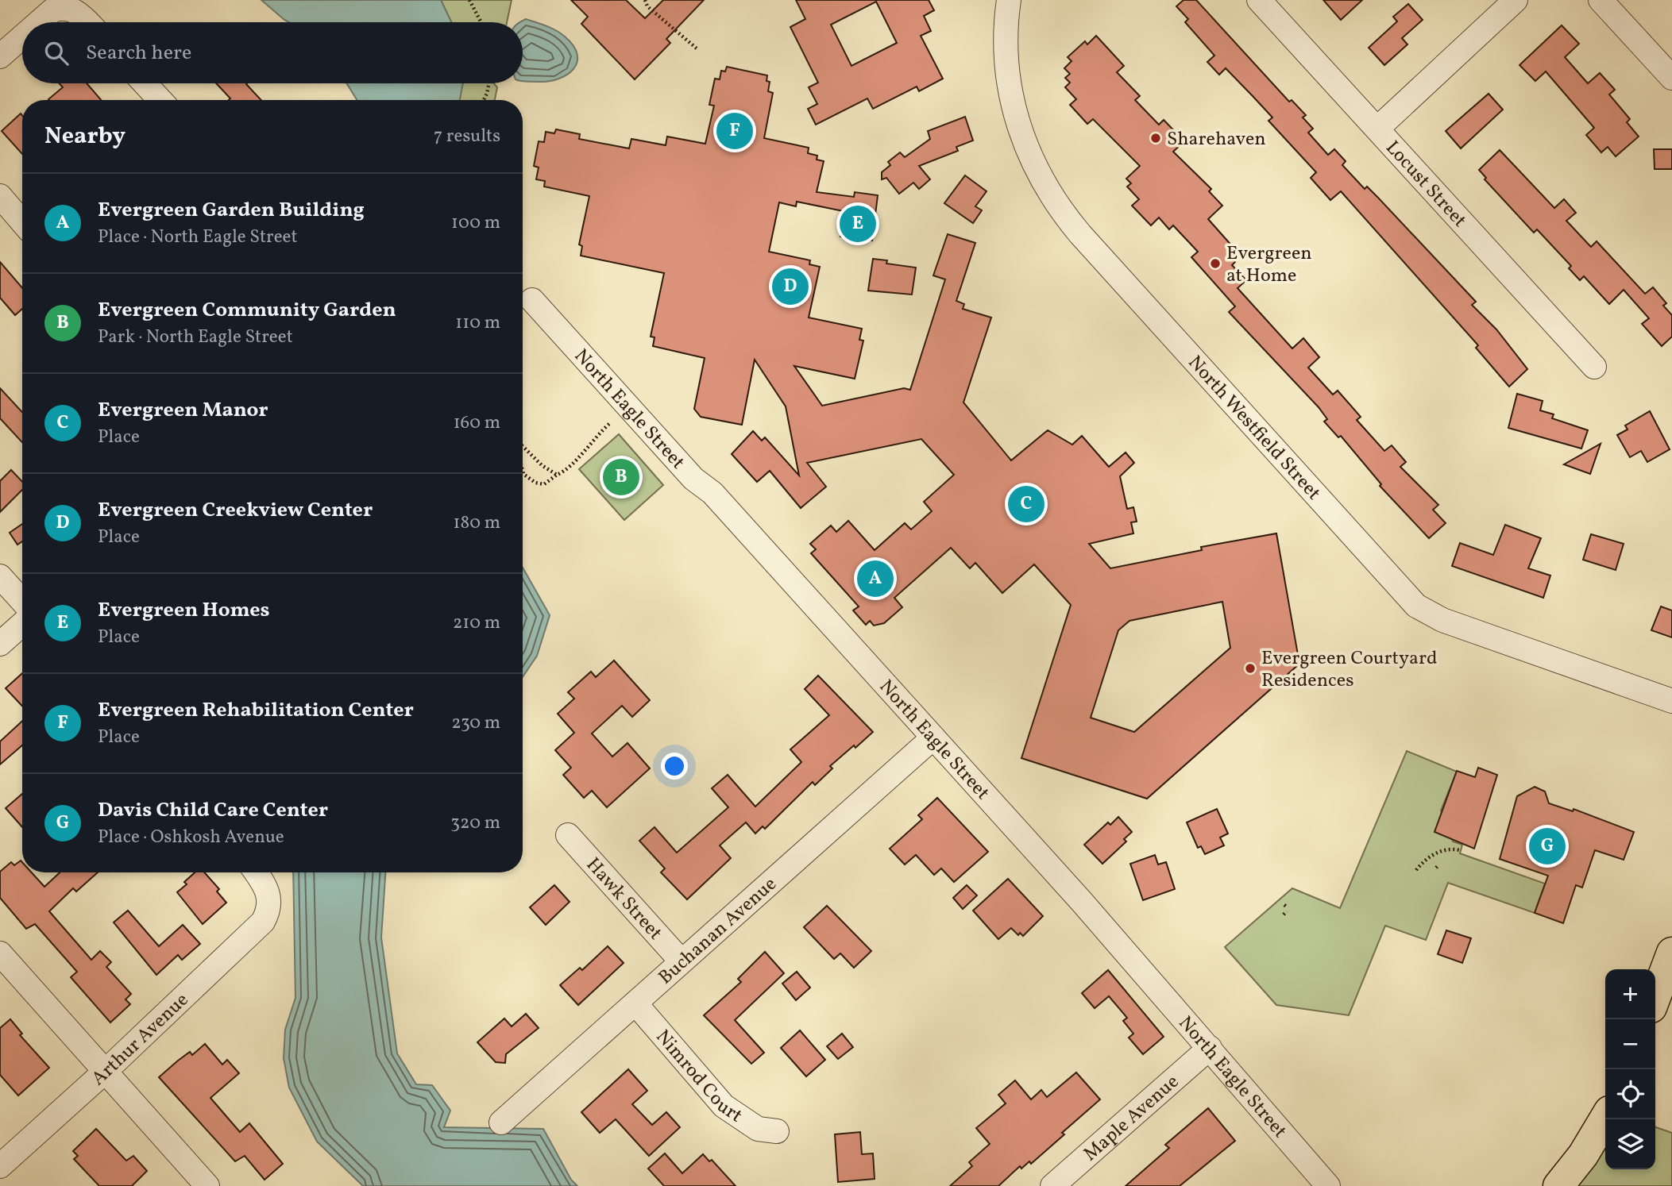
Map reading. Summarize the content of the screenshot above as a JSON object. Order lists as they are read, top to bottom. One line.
{"streets":{"street":["Locust Street","North Eagle Street","North Westfield Street","Hawk Street","Buchanan Avenue","Arthur Avenue","Nimrod Court","Maple Avenue"]},"crossings":[["North Eagle Street","Buchanan Avenue"],["North Eagle Street","Maple Avenue"],["Hawk Street","Buchanan Avenue"],["Buchanan Avenue","Nimrod Court"]],"places":["Sharehaven","Evergreen at Home","Evergreen Courtyard Residences"],"page":{"search":"Search here","heading":["Nearby","7 results"],"pins":["F","E","D","B","C","A","G"],"list":[{"mark":"A","name":"Evergreen Garden Building","note":"Place · North Eagle Street","value":"100 m"},{"mark":"B","name":"Evergreen Community Garden","note":"Park · North Eagle Street","value":"110 m"},{"mark":"C","name":"Evergreen Manor","note":"Place","value":"160 m"},{"mark":"D","name":"Evergreen Creekview Center","note":"Place","value":"180 m"},{"mark":"E","name":"Evergreen Homes","note":"Place","value":"210 m"},{"mark":"F","name":"Evergreen Rehabilitation Center","note":"Place","value":"230 m"},{"mark":"G","name":"Davis Child Care Center","note":"Place · Oshkosh Avenue","value":"320 m"}],"map_buttons":["+","−"]}}
